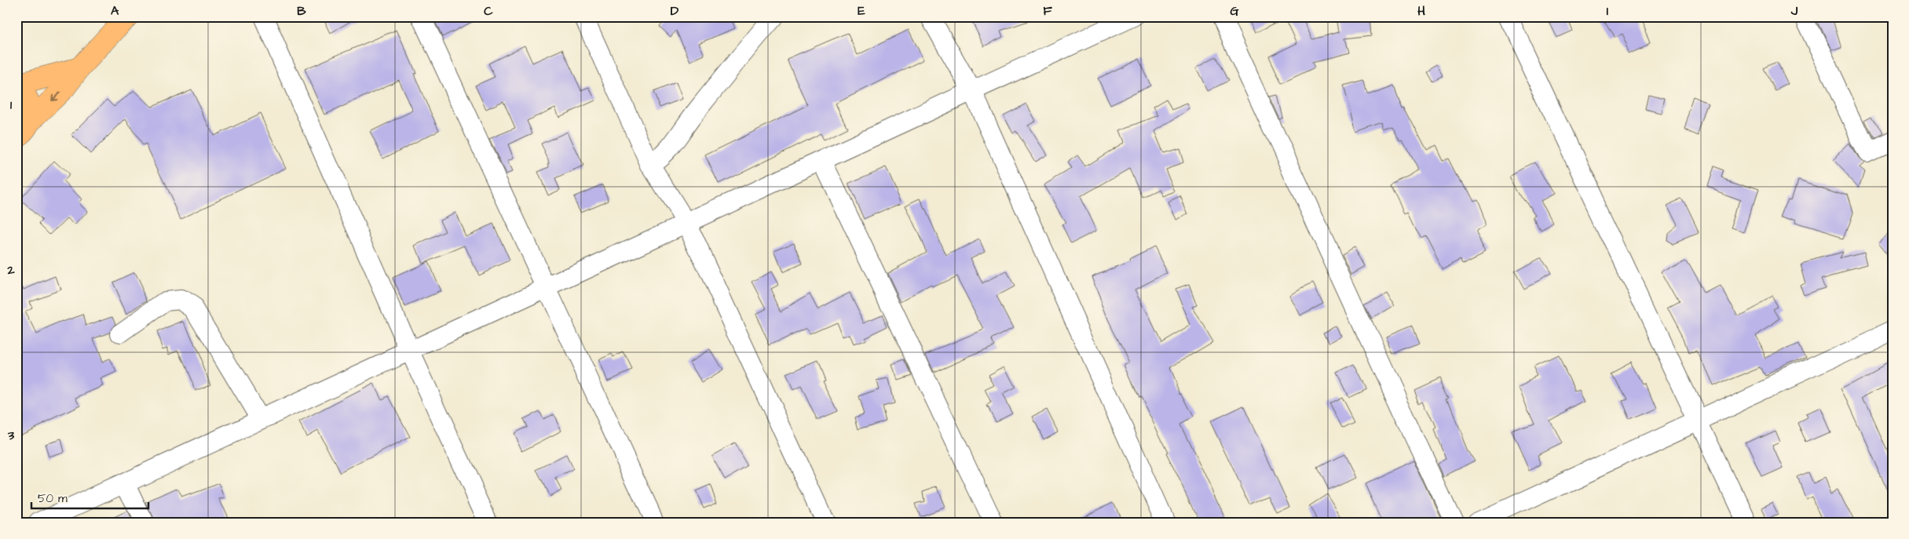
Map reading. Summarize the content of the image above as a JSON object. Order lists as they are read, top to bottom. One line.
{"scale_bar":"50 m","grid":{"columns":["A","B","C","D","E","F","G","H","I","J"],"rows":["1","2","3"]}}
